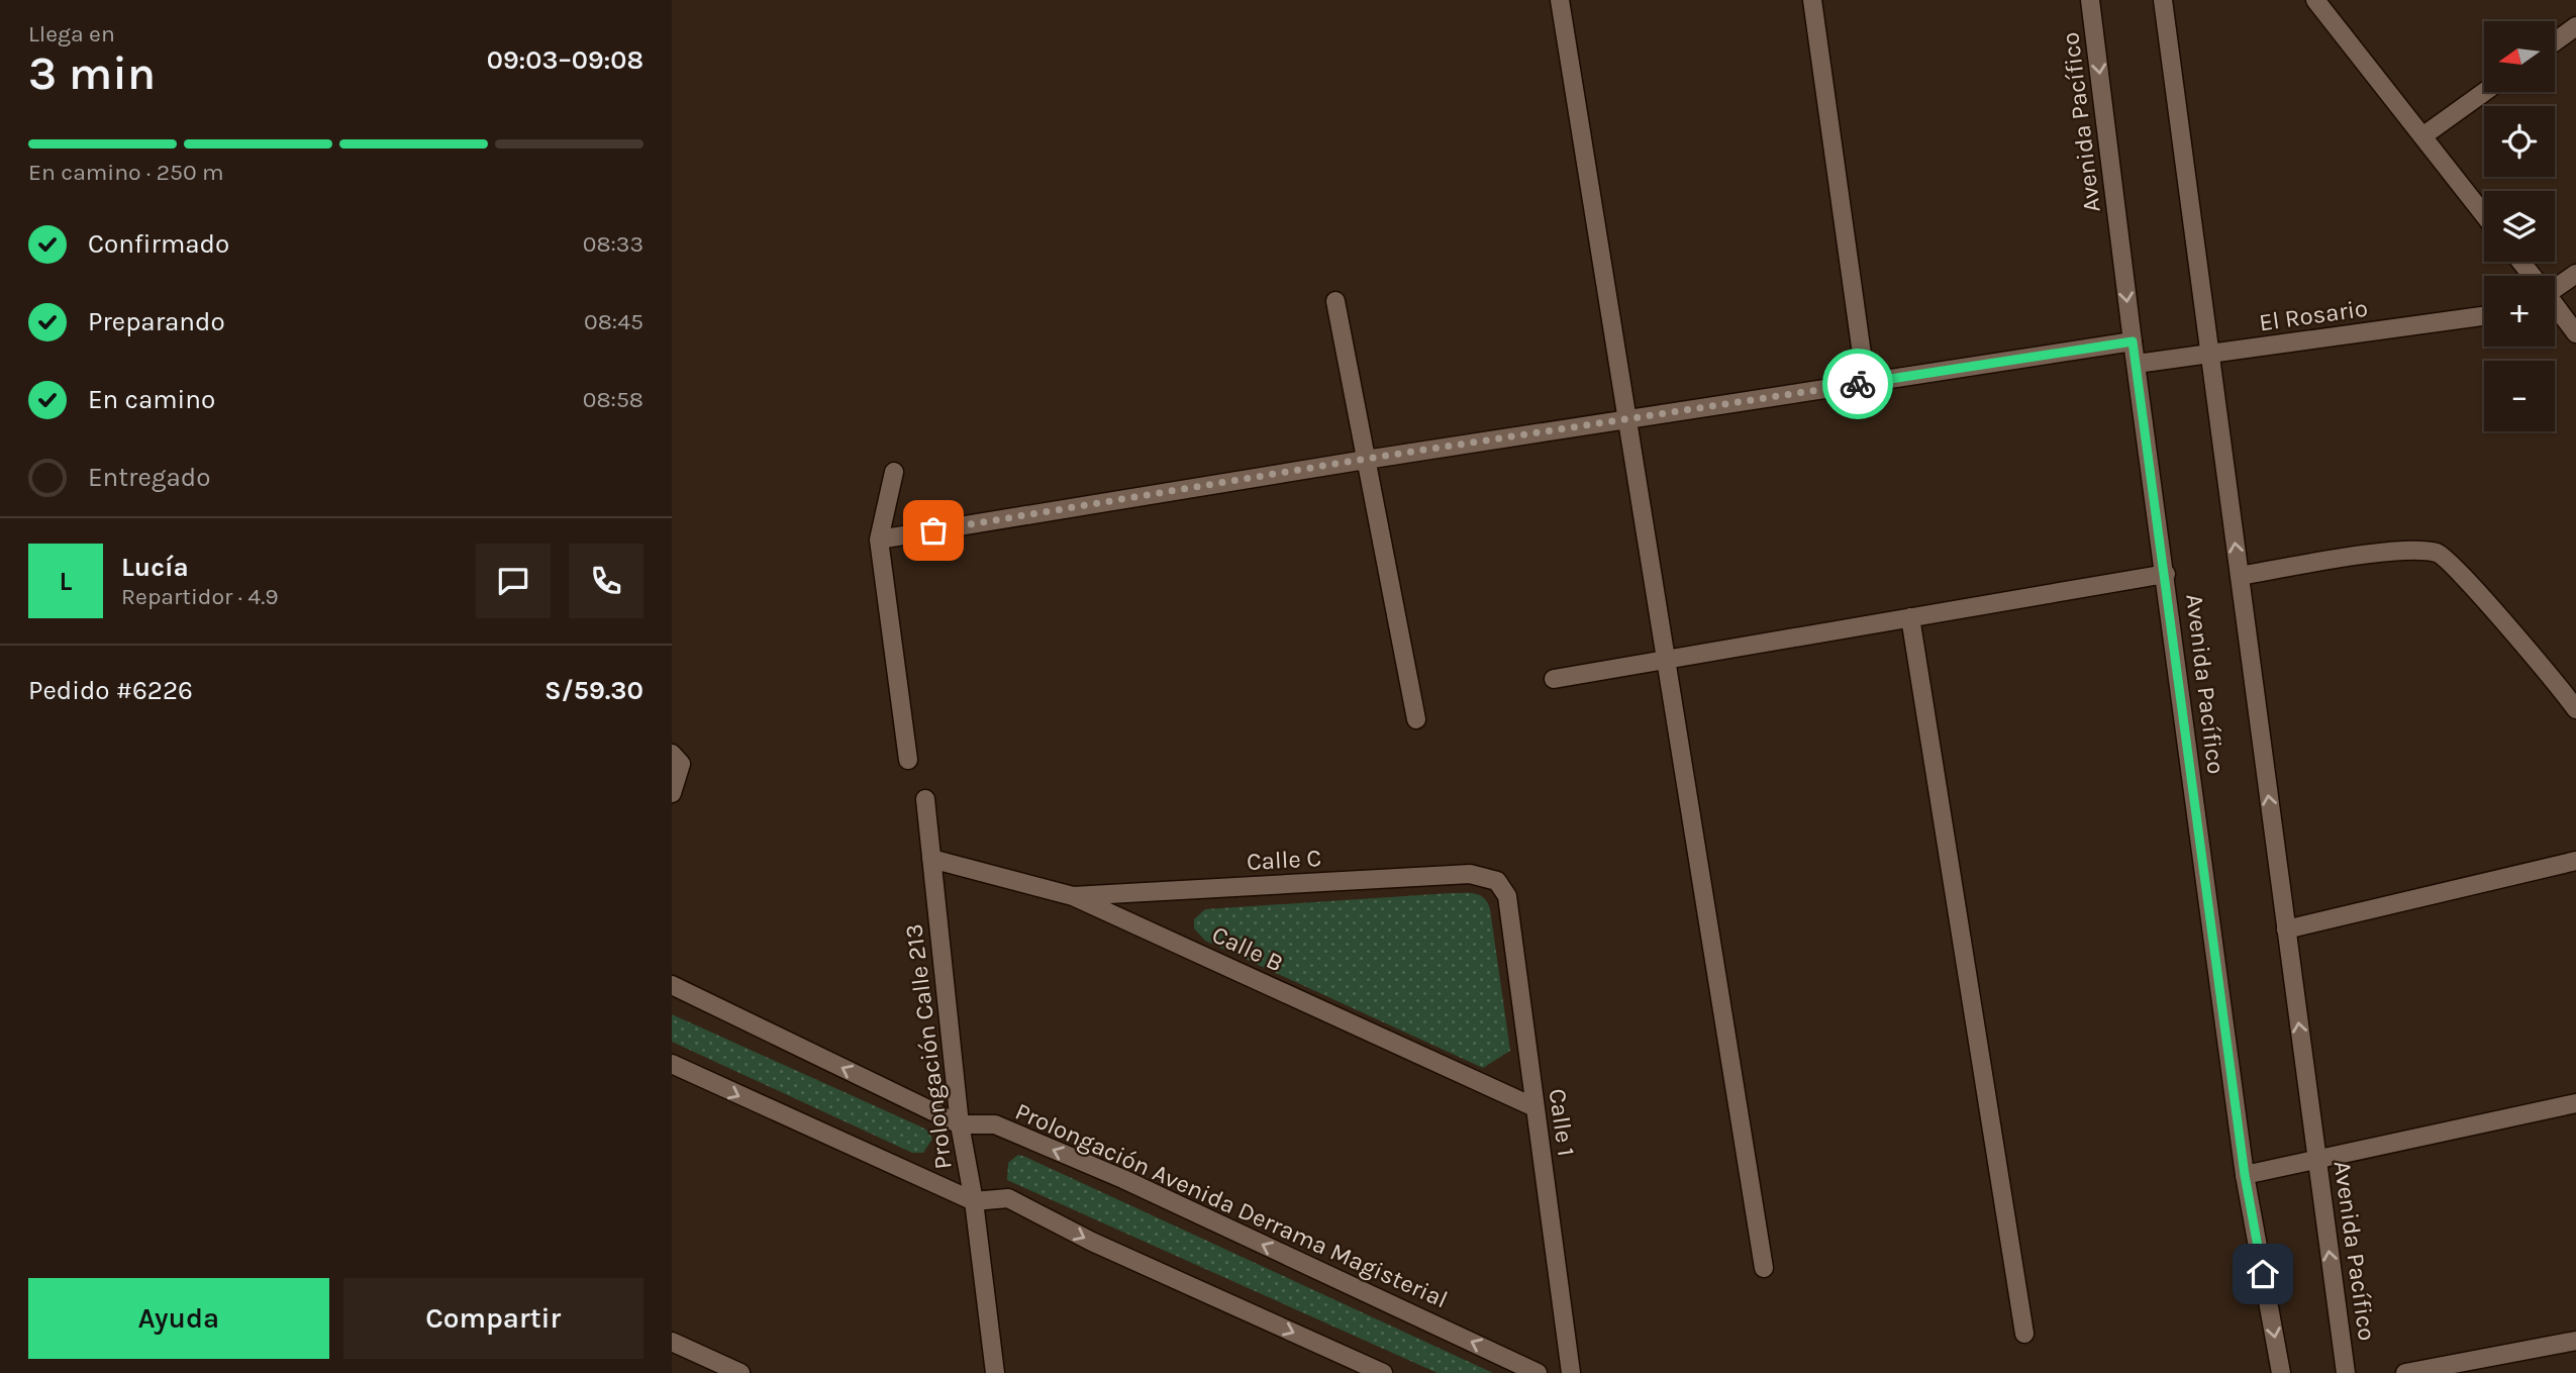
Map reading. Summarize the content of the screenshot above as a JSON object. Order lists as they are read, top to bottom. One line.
{"streets":{"street":["Avenida Pacífico","El Rosario","Calle C","Calle B","Prolongación Calle 213","Calle 1","Prolongación Avenida Derrama Magisterial"]},"crossings":[["Avenida Pacífico","El Rosario"],["Calle C","Calle B"],["Calle C","Calle 1"],["Calle B","Prolongación Calle 213"],["Calle B","Calle 1"],["Prolongación Calle 213","Prolongación Avenida Derrama Magisterial"]],"north":"left","page":{"heading":["3 min","Llega en","09:03–09:08"],"panel":["Lucía","Repartidor · 4.9","Pedido #6226","S/59.30"],"map_buttons":["+","−"],"bar":"En camino · 250 m","list":[["Confirmado","08:33"],["Preparando","08:45"],["En camino","08:58"],"Entregado"],"round":"L","buttons":["Ayuda","Compartir"]}}
